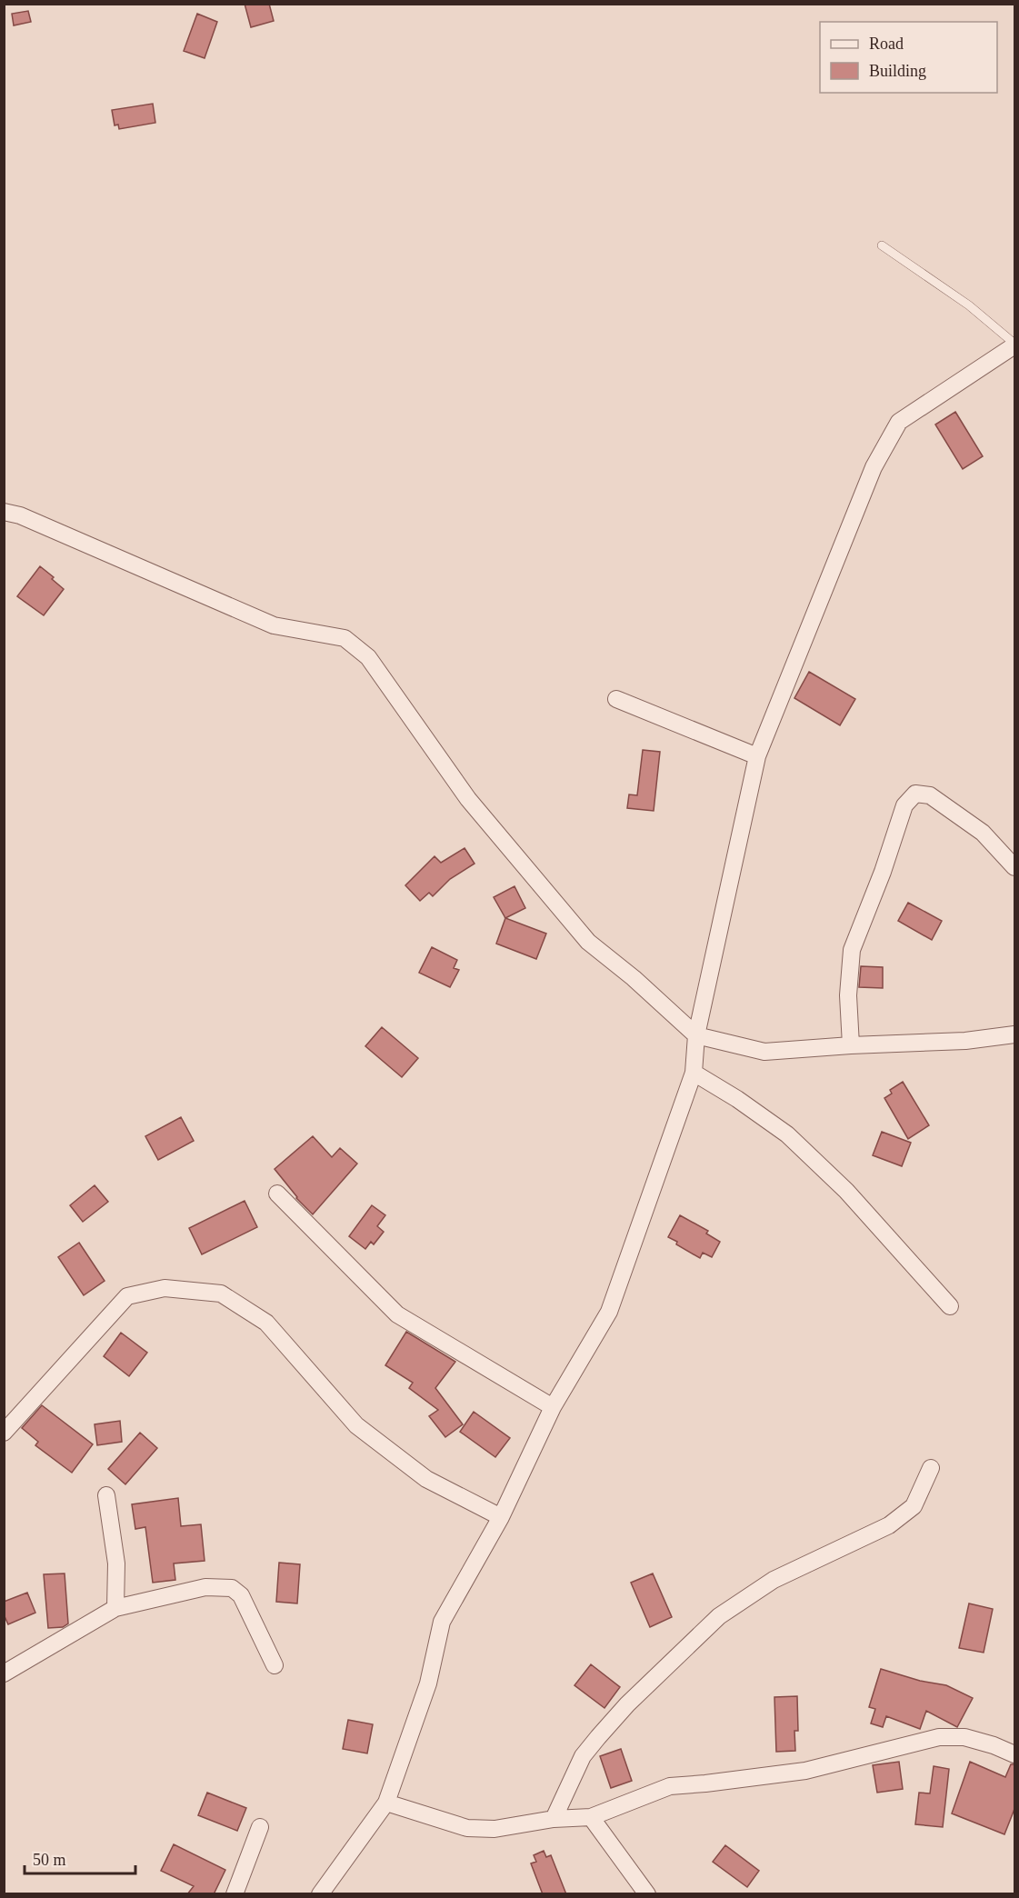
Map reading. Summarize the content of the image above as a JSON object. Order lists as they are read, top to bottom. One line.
{"legend":["Road","Building"],"scale_bar":"50 m"}
